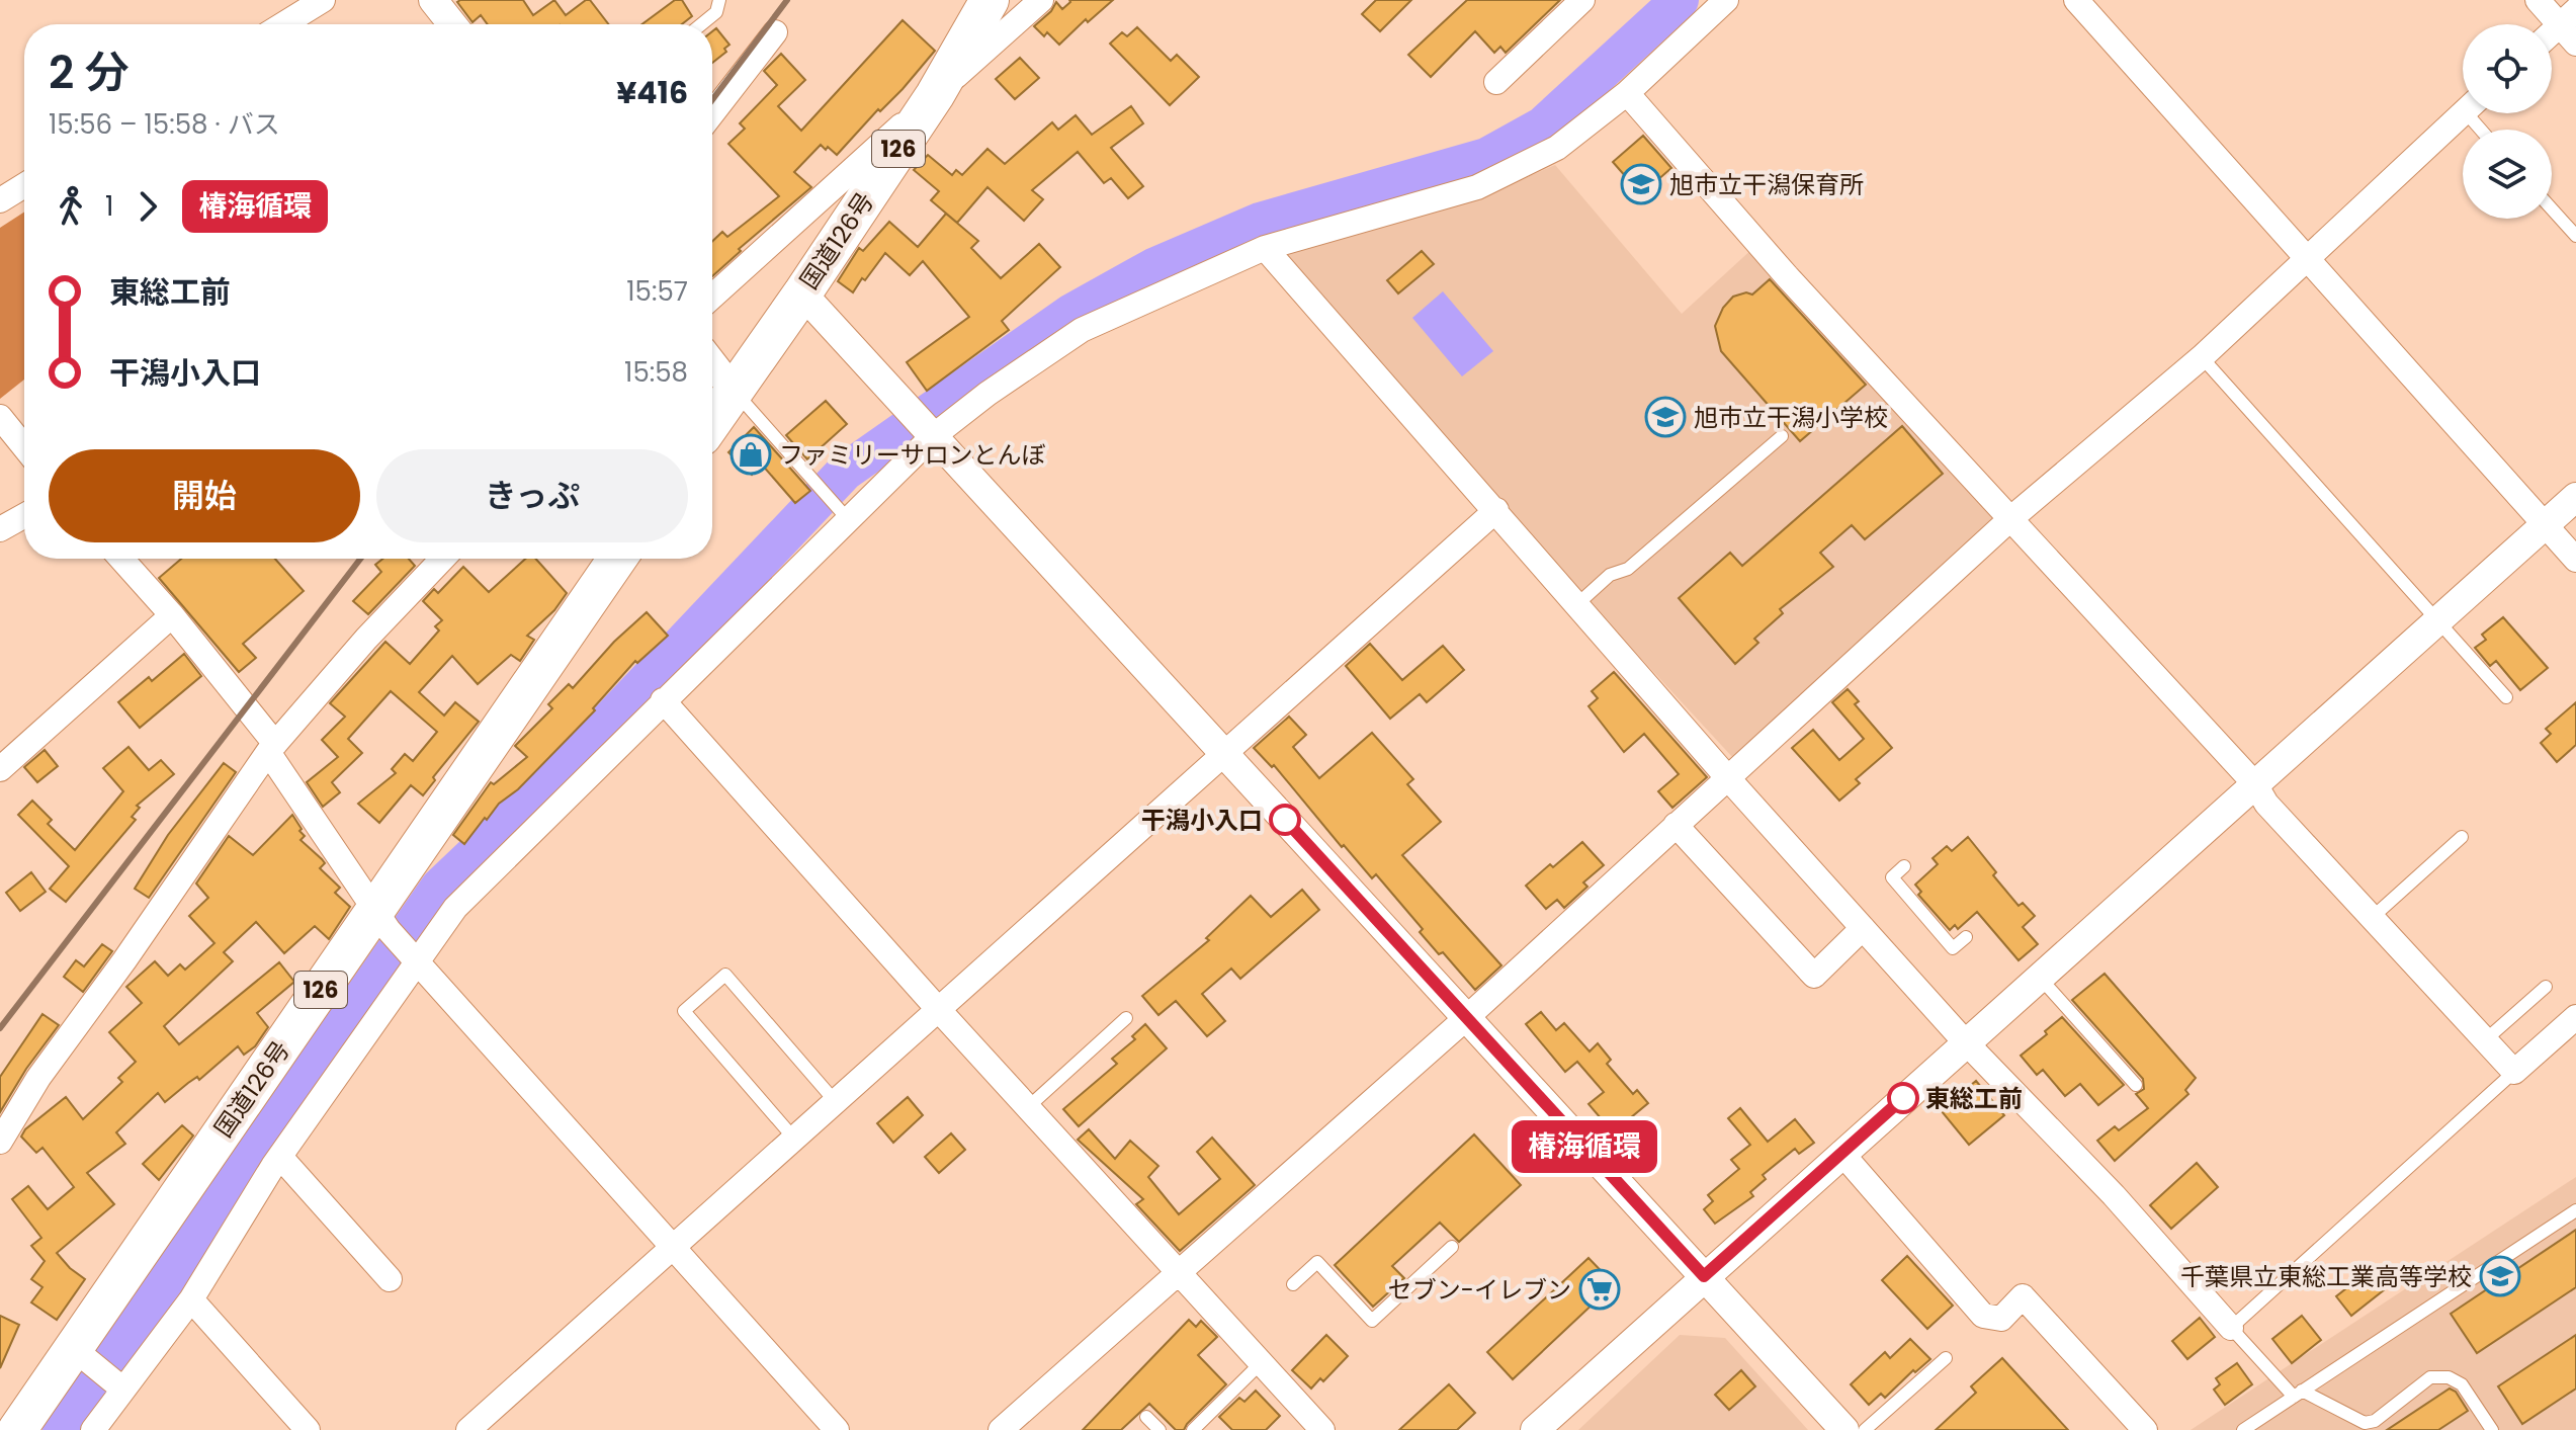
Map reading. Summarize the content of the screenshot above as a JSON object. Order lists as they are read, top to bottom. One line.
{"streets":{"highway":["126","国道126号"]},"places":{"school or university":["旭市立干潟保育所","旭市立干潟小学校","千葉県立東総工業高等学校"],"shop":["ファミリーサロンとんぼ"],"other":["干潟小入口","東総工前"],"supermarket":["セブン-イレブン"]},"lines":["bus line 椿海循環"],"page":{"on_map":"椿海循環","heading":["2 分","15:56 – 15:58 · バス","¥416"],"legs":["1","椿海循環"],"list":[{"name":"東総工前","value":"15:57"},{"name":"干潟小入口","value":"15:58"}],"buttons":["開始","きっぷ"]}}
